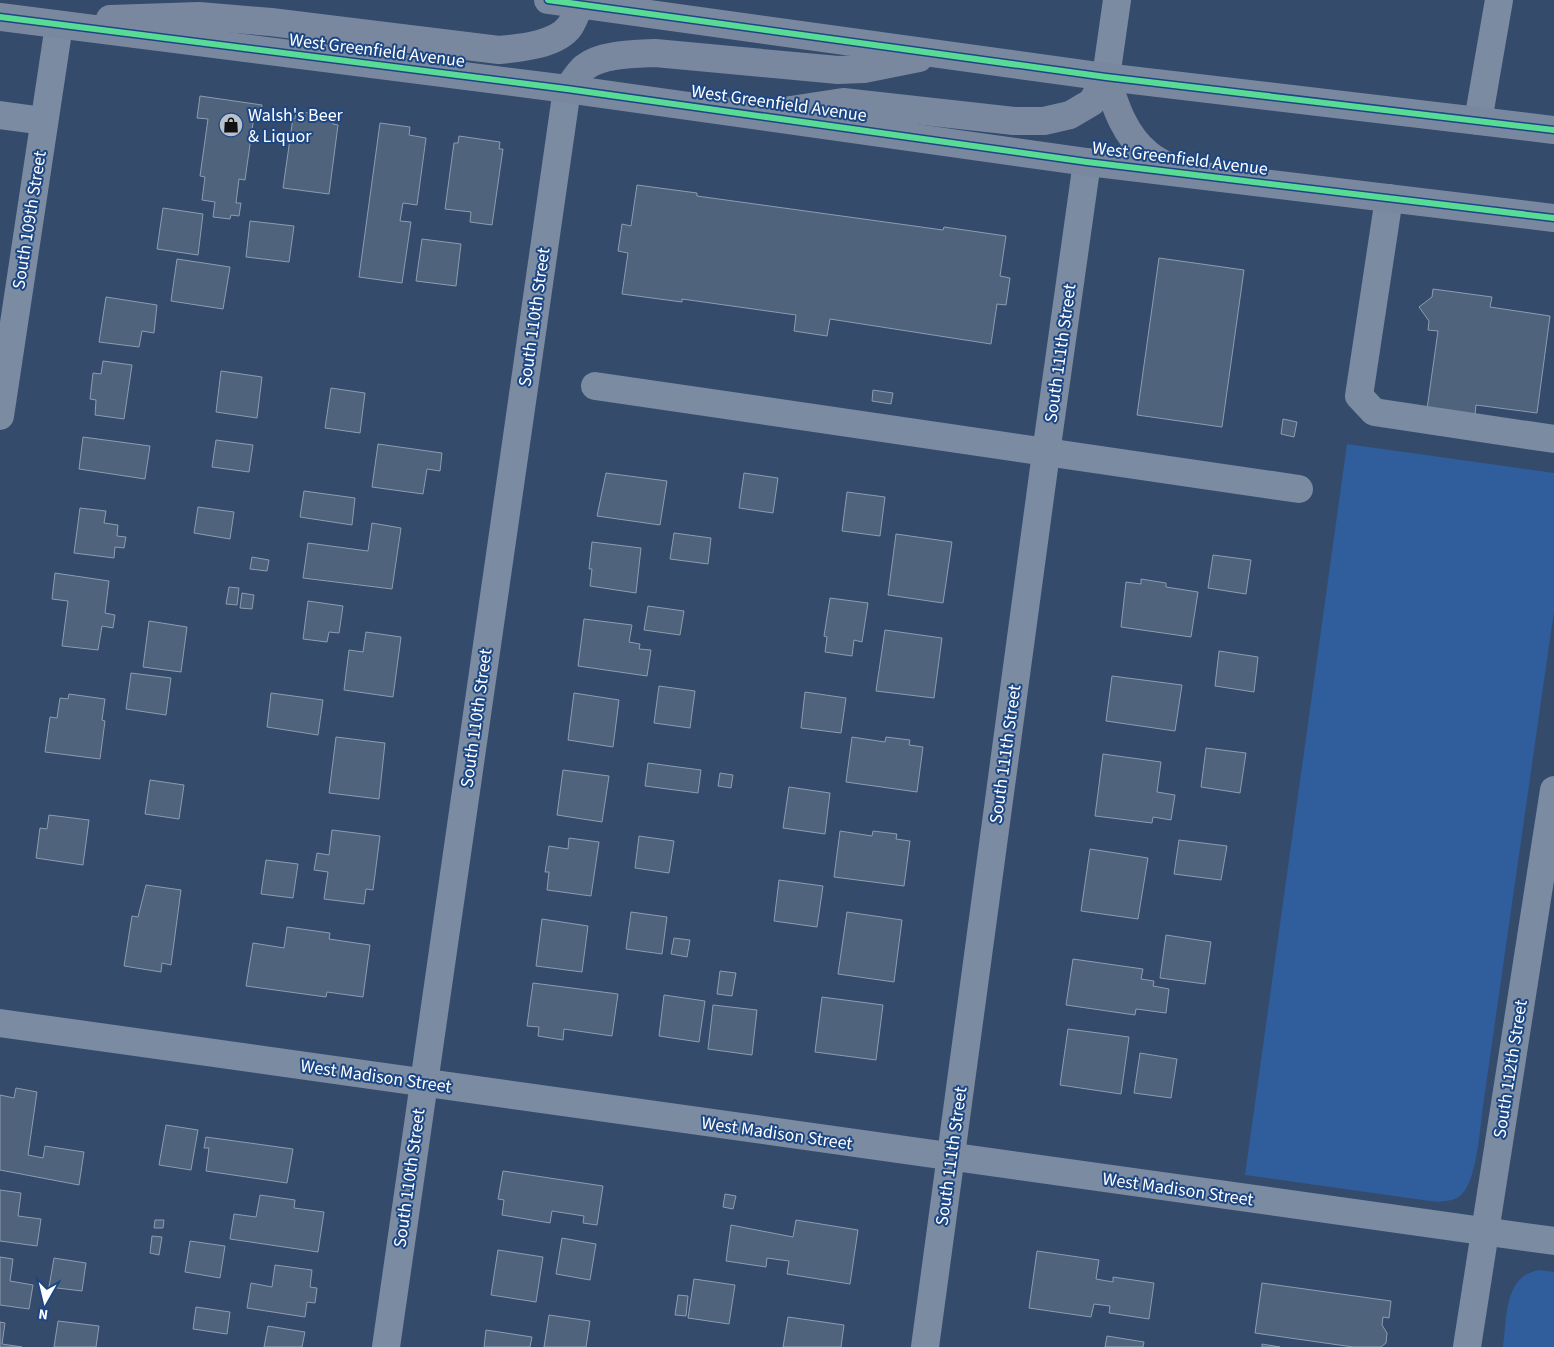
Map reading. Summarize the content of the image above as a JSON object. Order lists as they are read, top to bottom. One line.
{"streets":{"main road":["West Greenfield Avenue"],"street":["South 109th Street","South 110th Street","South 111th Street","South 112th Street","West Madison Street"]},"crossings":[["West Greenfield Avenue","South 109th Street"],["West Greenfield Avenue","South 110th Street"],["West Greenfield Avenue","South 111th Street"],["South 110th Street","West Madison Street"],["South 111th Street","West Madison Street"],["South 112th Street","West Madison Street"]],"places":{"shop":["Walsh's Beer & Liquor"]},"north":"bottom"}
